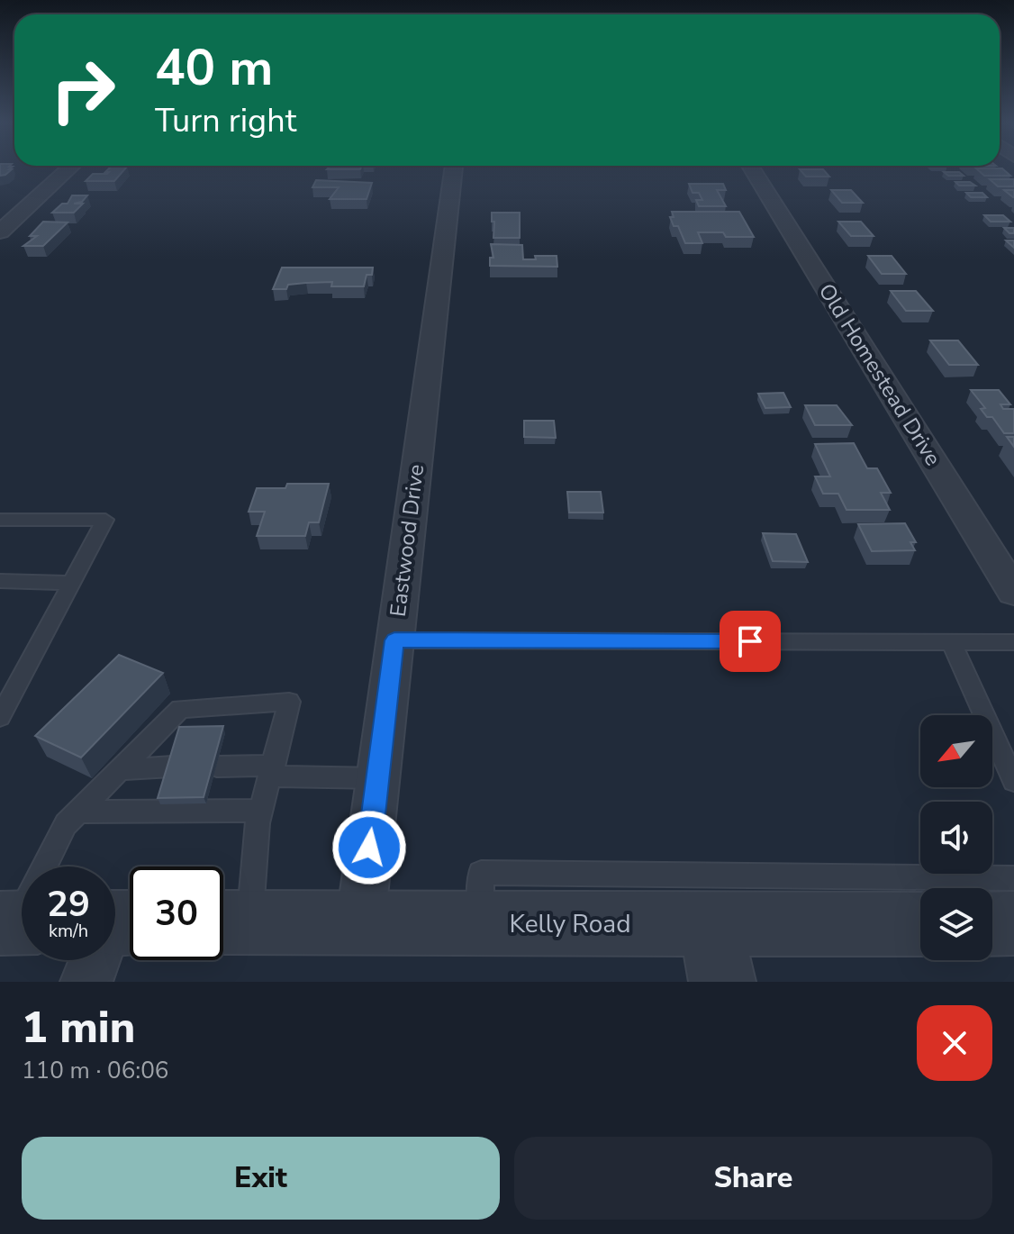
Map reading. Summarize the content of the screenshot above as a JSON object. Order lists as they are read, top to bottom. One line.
{"streets":{"street":["Old Homestead Drive","Eastwood Drive","Kelly Road"]},"crossings":[["Eastwood Drive","Kelly Road"]],"north":"bottom left","page":{"turn":["40 m","Turn right"],"speed":"29 km/h","limit":"30","heading":["1 min","110 m · 06:06"],"buttons":["Exit","Share"]}}
